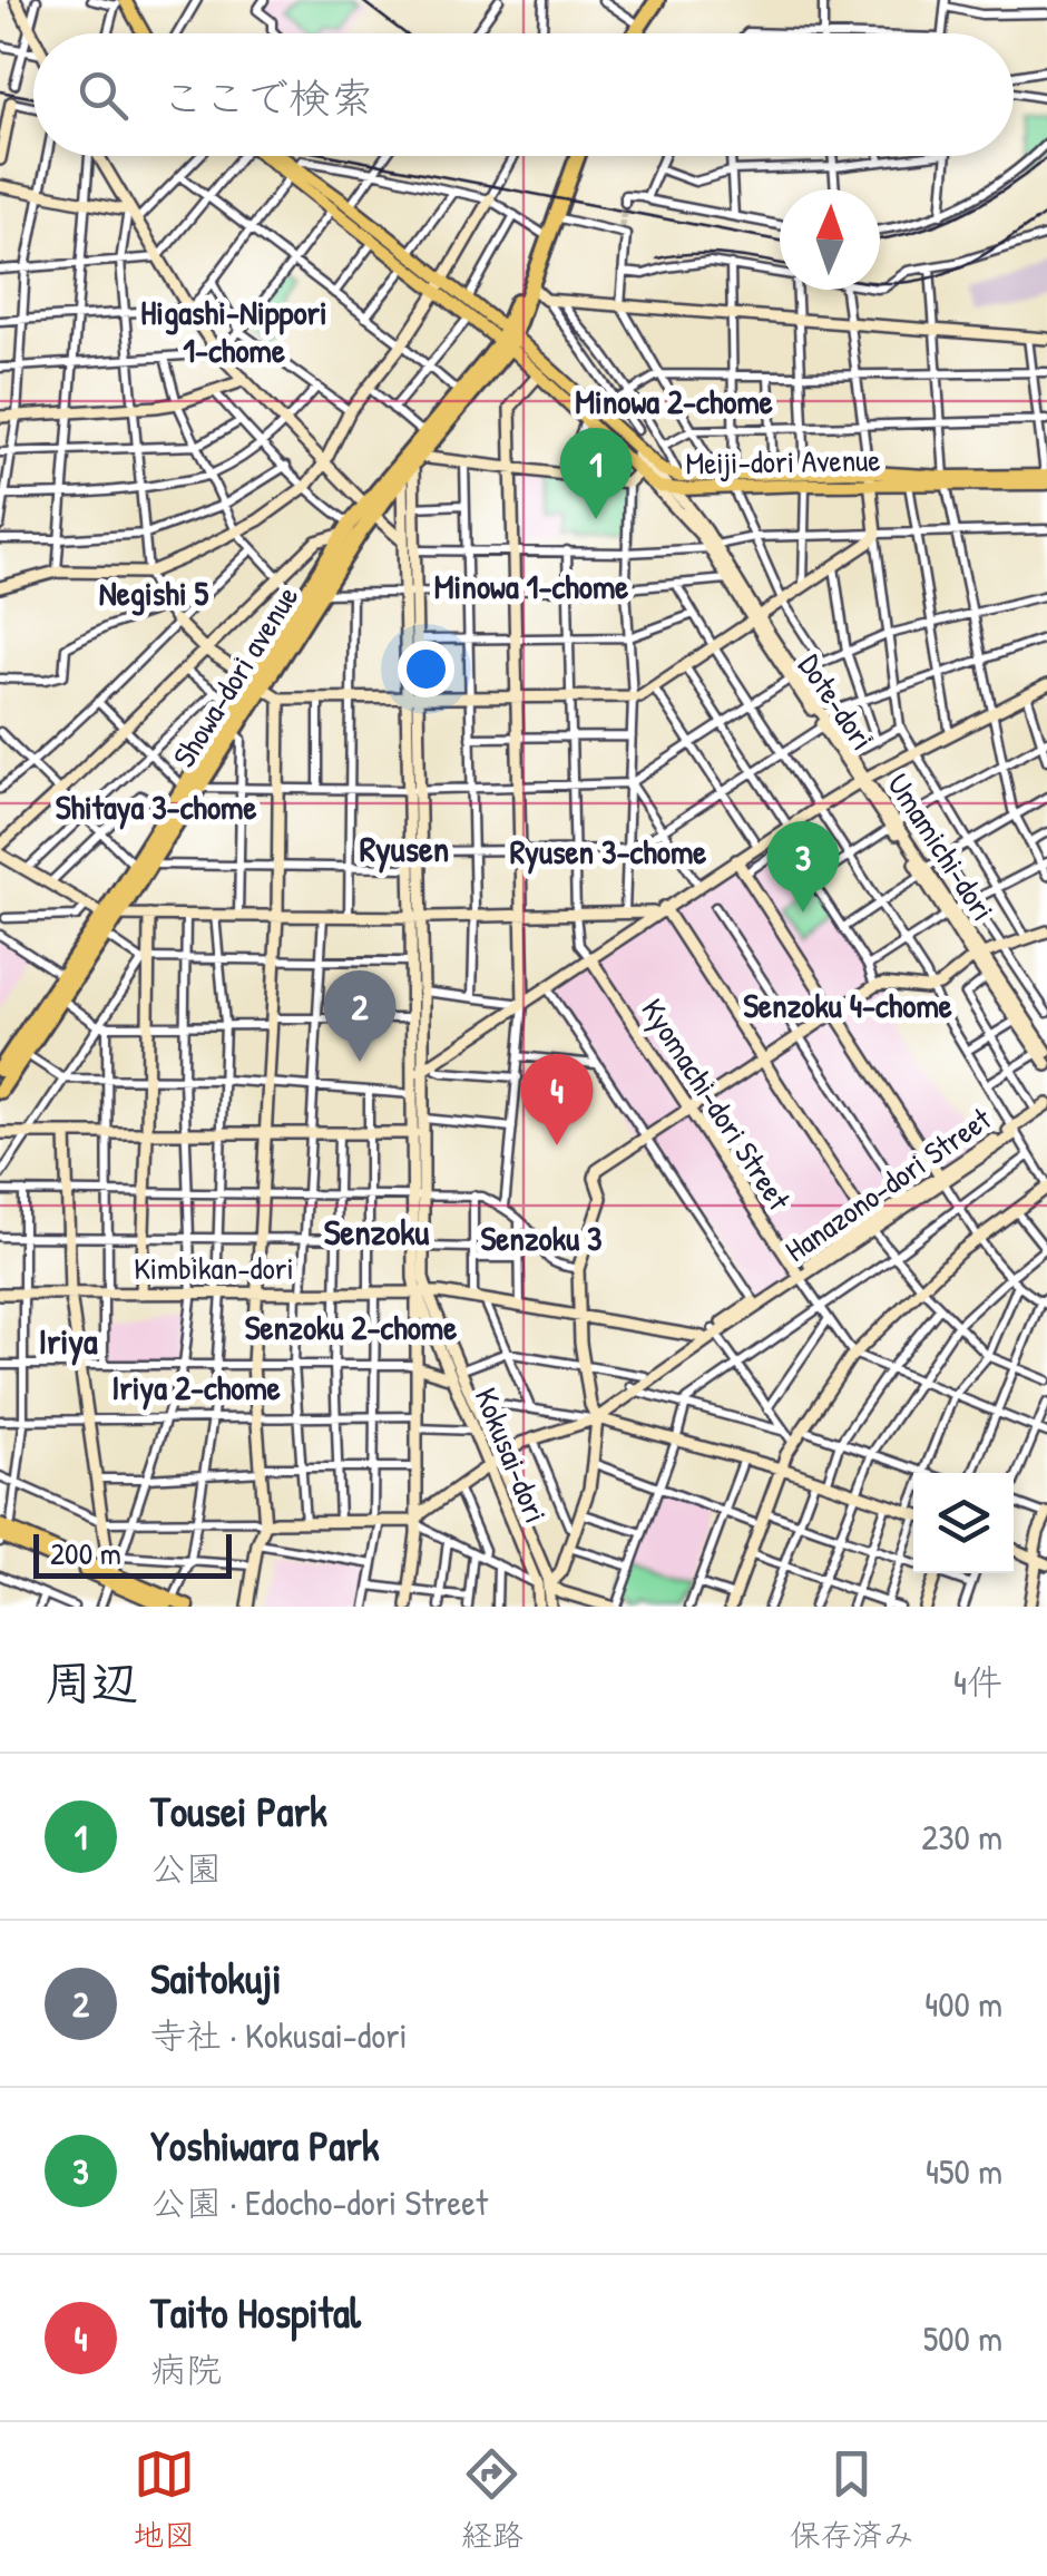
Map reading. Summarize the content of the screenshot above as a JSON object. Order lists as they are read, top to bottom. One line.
{"streets":{"highway":["Showa-dori avenue"],"main road":["Meiji-dori Avenue"],"street":["Dote-dori","Umamichi-dori","Kyomachi-dori Street","Hanazono-dori Street","Kimbikan-dori","Kokusai-dori"]},"crossings":[["Meiji-dori Avenue","Umamichi-dori"],["Showa-dori avenue","Kokusai-dori"],["Dote-dori","Umamichi-dori"],["Kyomachi-dori Street","Hanazono-dori Street"],["Hanazono-dori Street","Kimbikan-dori"],["Kimbikan-dori","Kokusai-dori"]],"districts":["Higashi-Nippori 1-chome","Minowa 2-chome","Minowa 1-chome","Negishi 5","Shitaya 3-chome","Ryusen","Ryusen 3-chome","Senzoku 4-chome","Senzoku","Senzoku 3","Senzoku 2-chome","Iriya","Iriya 2-chome"],"scale_bar":"200 m","north":"top","page":{"search":"ここで検索","pins":["1","3","2","4"],"scale":"200 m","heading":["周辺","4件"],"list":[{"mark":"1","name":"Tousei Park","note":"公園","value":"230 m"},{"mark":"2","name":"Saitokuji","note":"寺社 · Kokusai-dori","value":"400 m"},{"mark":"3","name":"Yoshiwara Park","note":"公園 · Edocho-dori Street","value":"450 m"},{"mark":"4","name":"Taito Hospital","note":"病院","value":"500 m"}],"nav":["地図","経路","保存済み"]}}
